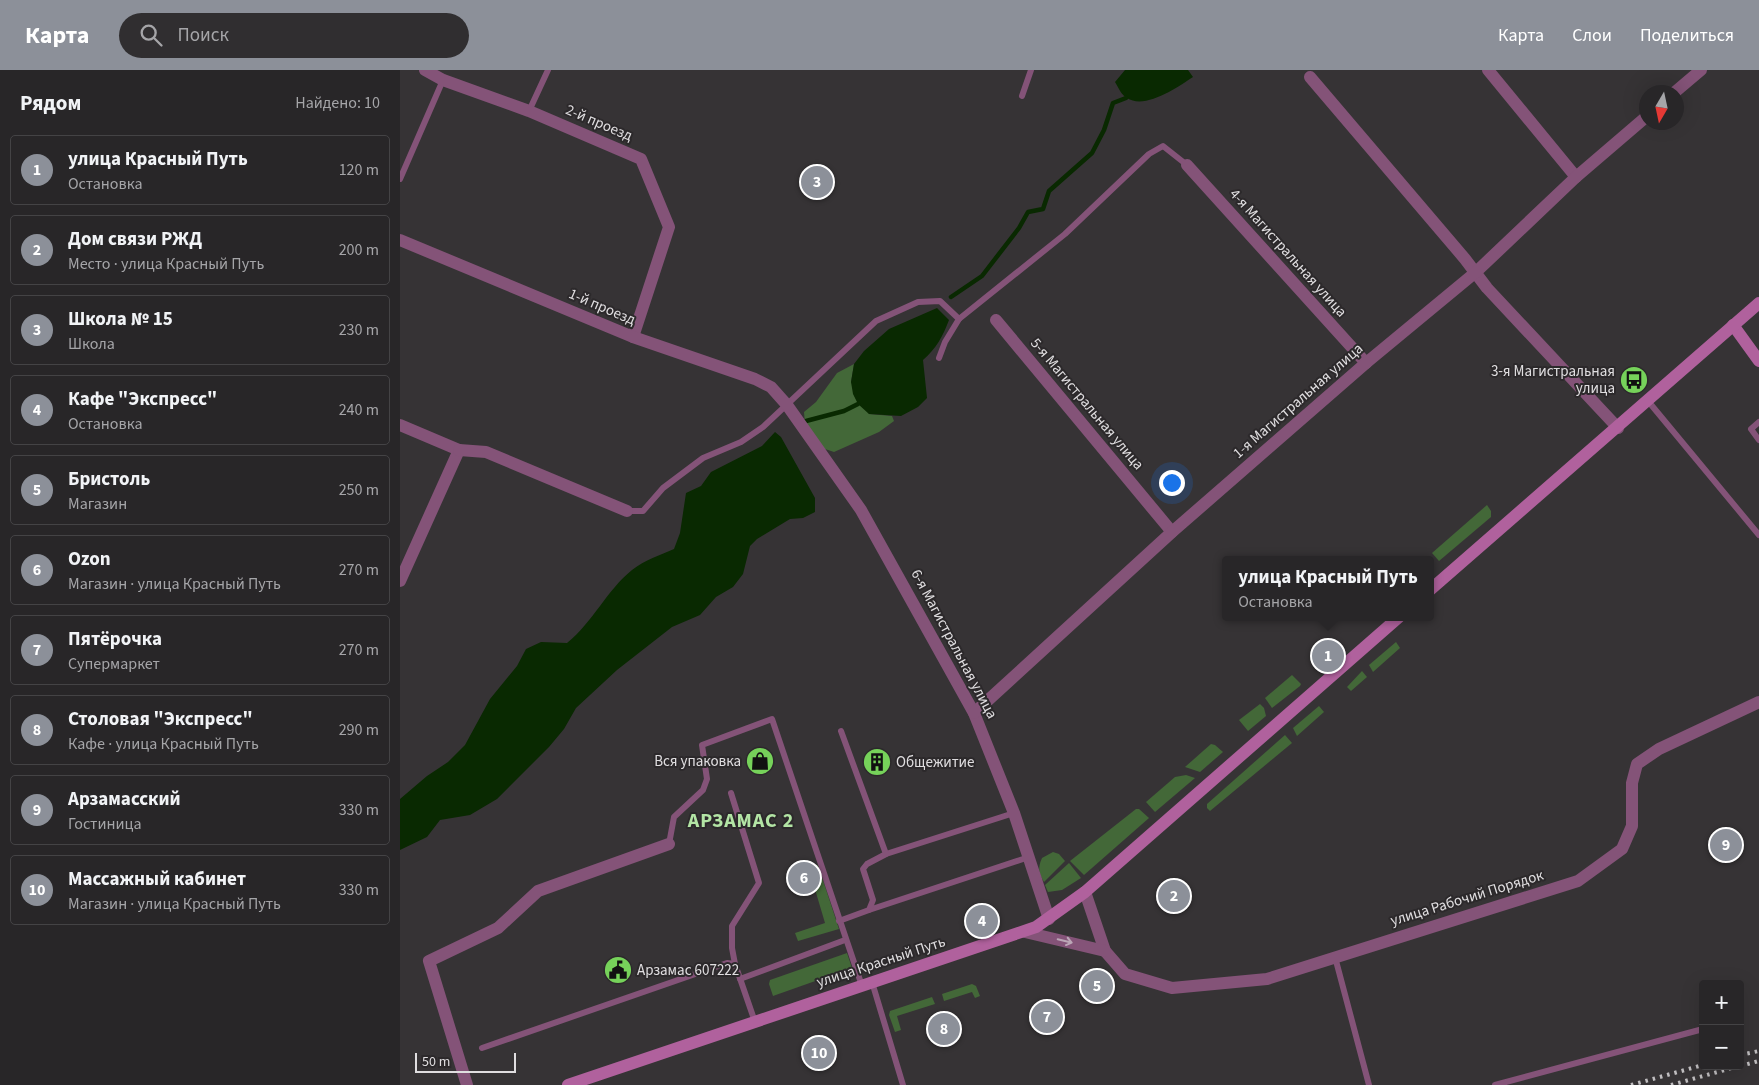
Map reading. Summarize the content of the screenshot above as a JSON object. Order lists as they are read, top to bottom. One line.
{"streets":{"main road":["улица Красный Путь"],"street":["2-й проезд","4-я Магистральная улица","1-й проезд","1-я Магистральная улица","5-я Магистральная улица","6-я Магистральная улица","улица Рабочий Порядок"]},"crossings":[["2-й проезд","1-й проезд"],["4-я Магистральная улица","1-я Магистральная улица"],["1-й проезд","6-я Магистральная улица"],["1-я Магистральная улица","5-я Магистральная улица"],["1-я Магистральная улица","6-я Магистральная улица"],["6-я Магистральная улица","улица Красный Путь"],["улица Рабочий Порядок","улица Красный Путь"]],"districts":["АРЗАМАС 2"],"places":{"bus stop":["3-я Магистральная улица"],"shop":["Вся упаковка"],"building":["Общежитие"],"public building":["Арзамас 607222"]},"scale_bar":"50 m","north":"bottom","page":{"header":"Карта","search":"Поиск","nav":["Карта","Слои","Поделиться"],"heading":["Рядом","Найдено: 10"],"list":[{"mark":"1","name":"улица Красный Путь","note":"Остановка","value":"120 m"},{"mark":"2","name":"Дом связи РЖД","note":"Место · улица Красный Путь","value":"200 m"},{"mark":"3","name":"Школа № 15","note":"Школа","value":"230 m"},{"mark":"4","name":"Кафе \"Экспресс\"","note":"Остановка","value":"240 m"},{"mark":"5","name":"Бристоль","note":"Магазин","value":"250 m"},{"mark":"6","name":"Ozon","note":"Магазин · улица Красный Путь","value":"270 m"},{"mark":"7","name":"Пятёрочка","note":"Супермаркет","value":"270 m"},{"mark":"8","name":"Столовая \"Экспресс\"","note":"Кафе · улица Красный Путь","value":"290 m"},{"mark":"9","name":"Арзамасский","note":"Гостиница","value":"330 m"},{"mark":"10","name":"Массажный кабинет","note":"Магазин · улица Красный Путь","value":"330 m"}],"pins":["3","1","9","6","2","4","5","7","8","10"],"popup":["улица Красный Путь","Остановка"],"map_buttons":["+","−"],"scale":"50 m"}}
